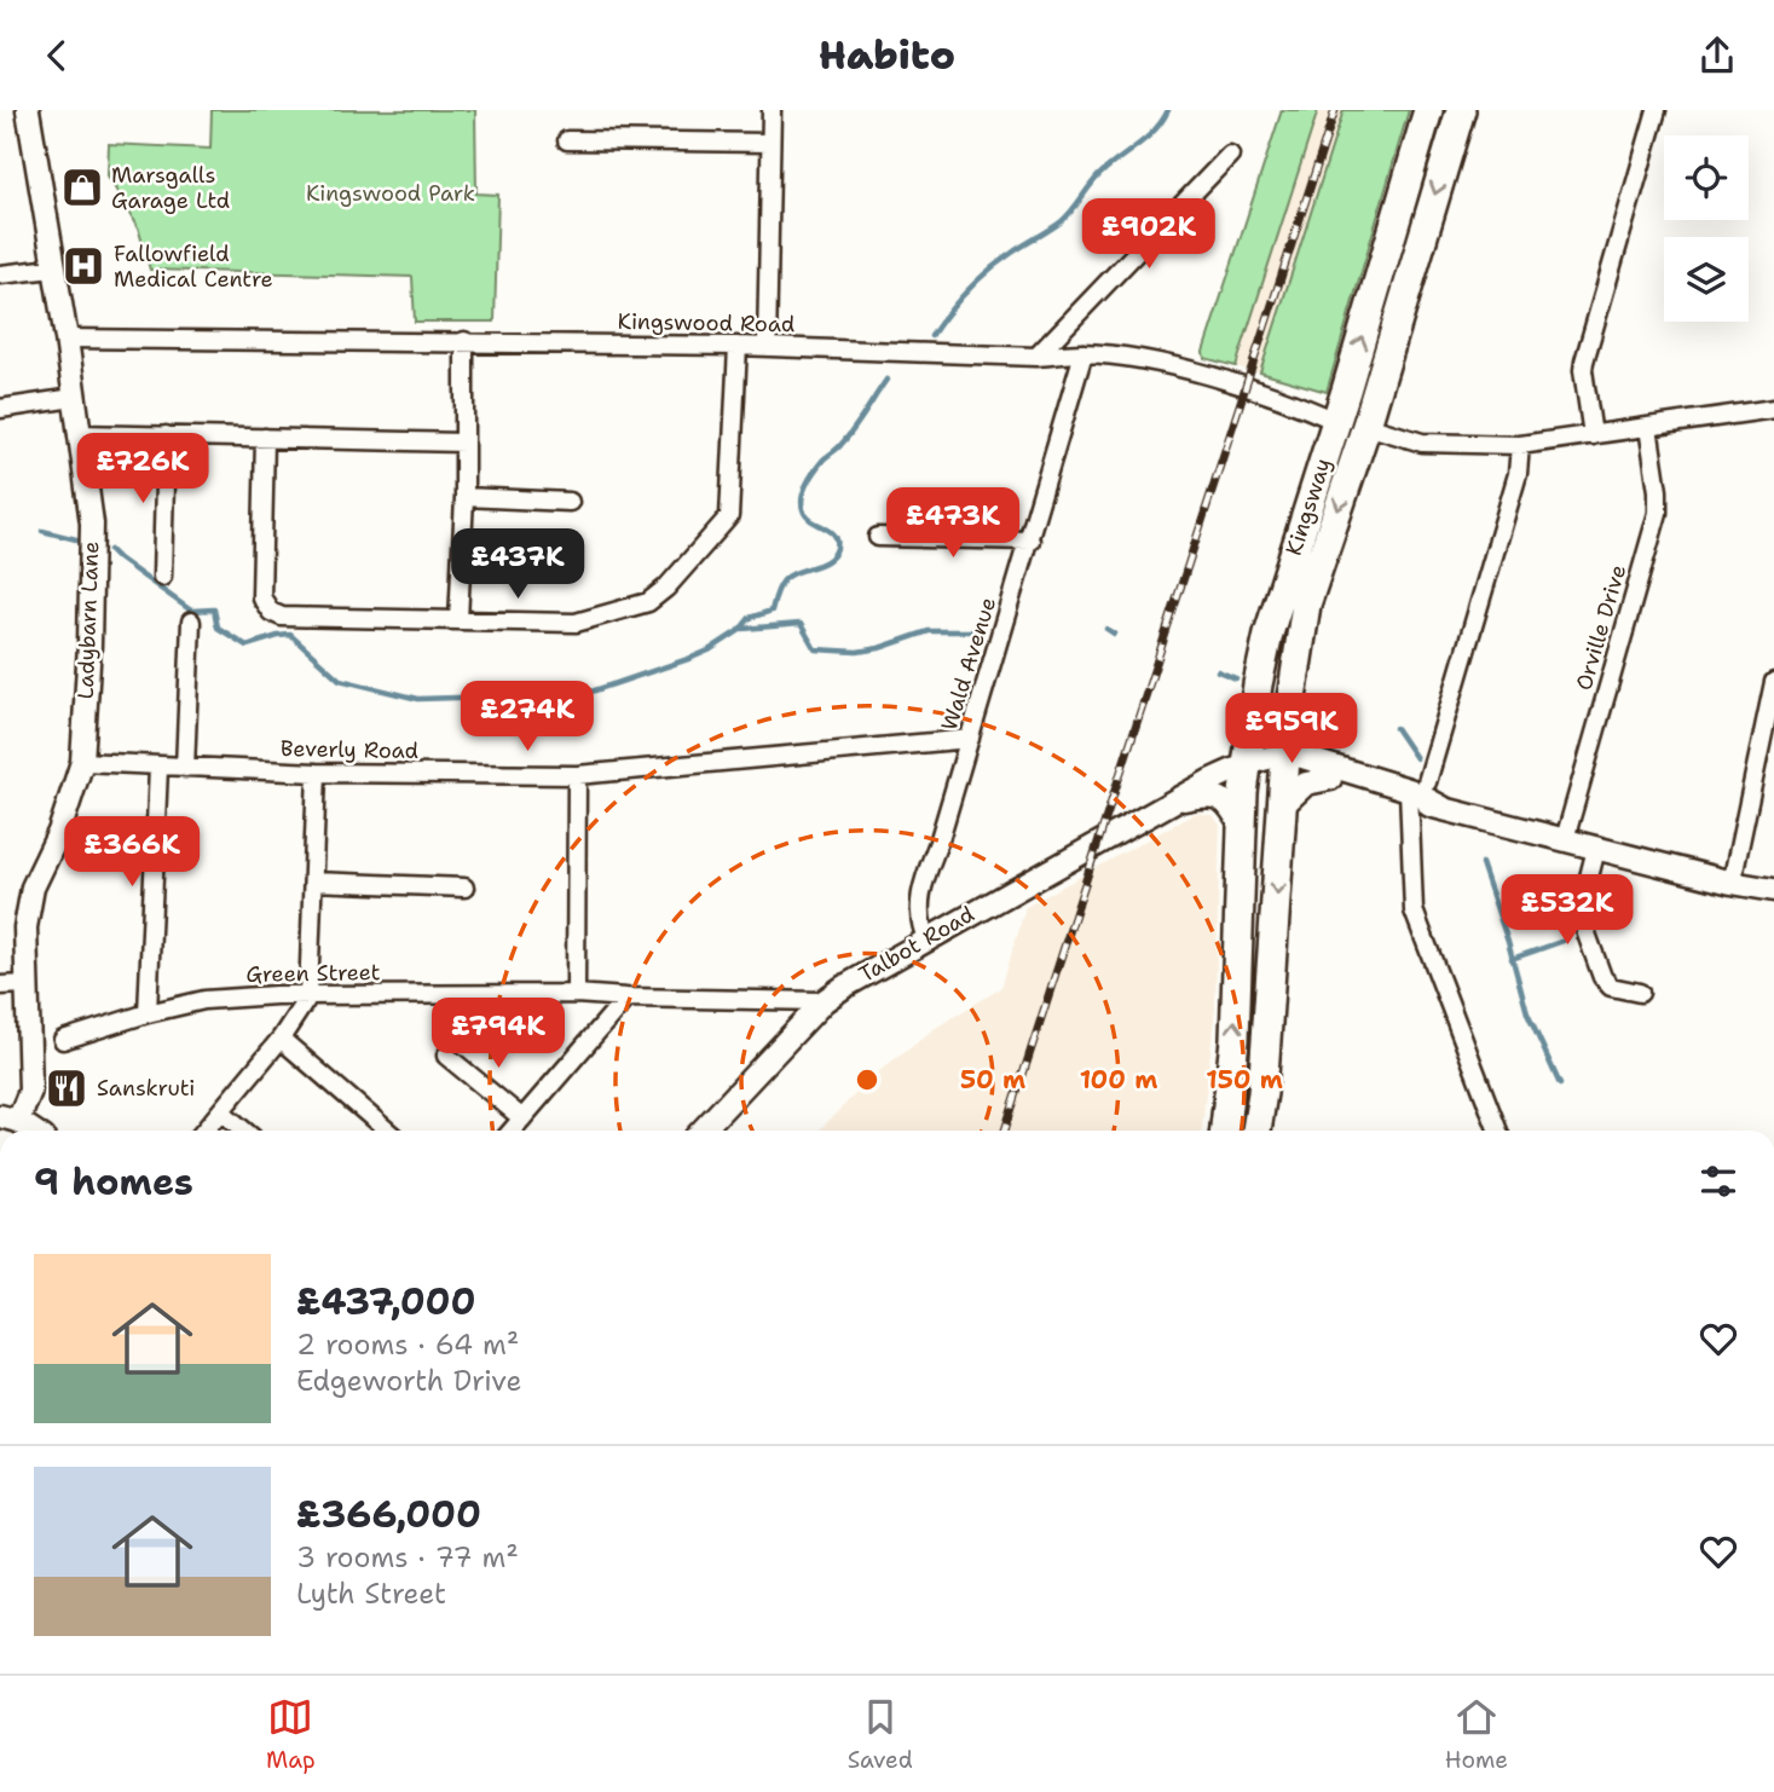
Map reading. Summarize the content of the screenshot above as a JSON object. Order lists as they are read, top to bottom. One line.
{"streets":{"highway":["Kingsway"],"street":["Kingswood Road","Ladybarn Lane","Orville Drive","Wald Avenue","Beverly Road","Talbot Road","Green Street"]},"crossings":[["Kingswood Road","Kingsway"],["Kingswood Road","Ladybarn Lane"],["Kingswood Road","Wald Avenue"],["Kingsway","Talbot Road"],["Ladybarn Lane","Beverly Road"],["Wald Avenue","Beverly Road"],["Wald Avenue","Talbot Road"],["Talbot Road","Green Street"]],"parks":["Kingswood Park"],"places":{"shop":["Marsgalls Garage Ltd"],"hospital":["Fallowfield Medical Centre"],"restaurant":["Sanskruti"]},"page":{"header":"Habito","price":["£902K","£726K","£473K","£437K","£274K","£959K","£366K","£532K","£794K"],"heading":"9 homes","list":[{"name":"£437,000","note":"2 rooms · 64 m² · Edgeworth Drive"},{"name":"£366,000","note":"3 rooms · 77 m² · Lyth Street"}],"tabs":["Map","Saved","Home"]},"rings":["50 m","100 m","150 m"]}
